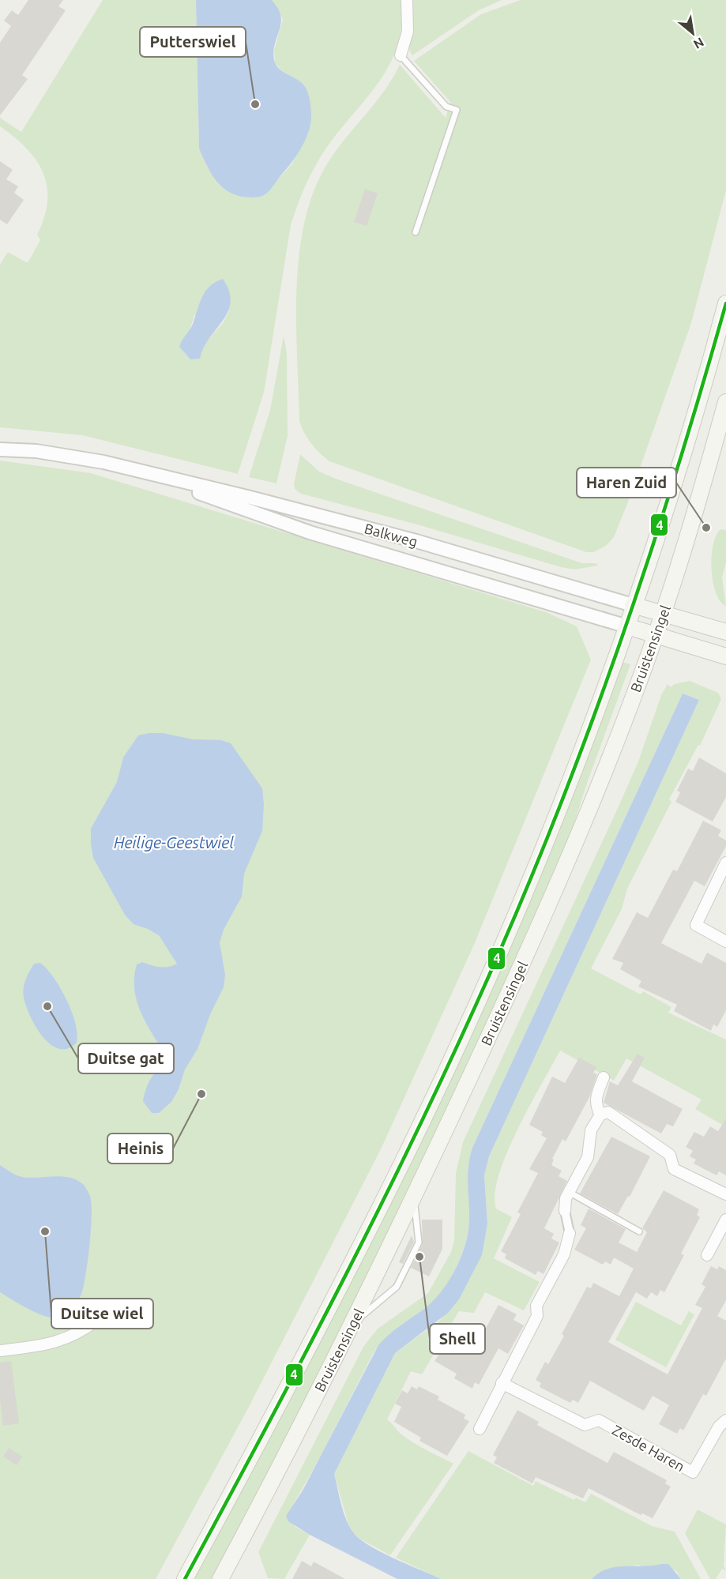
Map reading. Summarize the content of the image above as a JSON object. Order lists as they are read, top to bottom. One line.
{"streets":{"main road":["Bruistensingel"],"street":["Balkweg","Zesde Haren"]},"crossings":[["Balkweg","Bruistensingel"]],"water":["Heilige-Geestwiel"],"places":["Putterswiel","Haren Zuid","Duitse gat","Heinis","Duitse wiel","Shell"],"lines":["transit line 4"],"north":"bottom right"}
